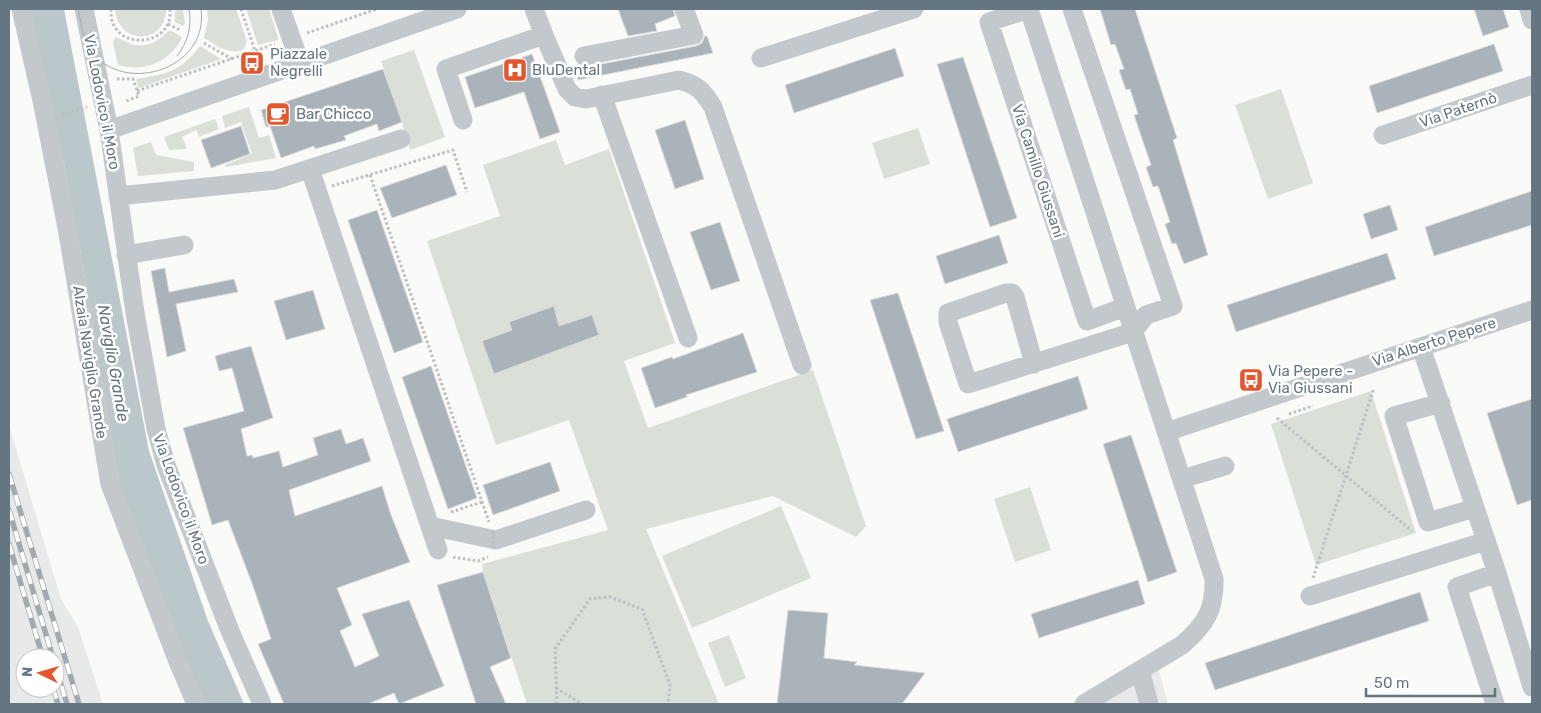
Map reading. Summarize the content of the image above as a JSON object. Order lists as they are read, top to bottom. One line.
{"streets":{"street":["Via Lodovico il Moro","Via Paternò","Via Camillo Giussani","Via Alberto Pepere","Alzaia Naviglio Grande"]},"crossings":[["Via Camillo Giussani","Via Alberto Pepere"]],"water":["Naviglio Grande"],"places":{"bus stop":["Piazzale Negrelli","Via Pepere - Via Giussani"],"hospital":["BluDental"],"cafe":["Bar Chicco"]},"scale_bar":"50 m","north":"left"}
